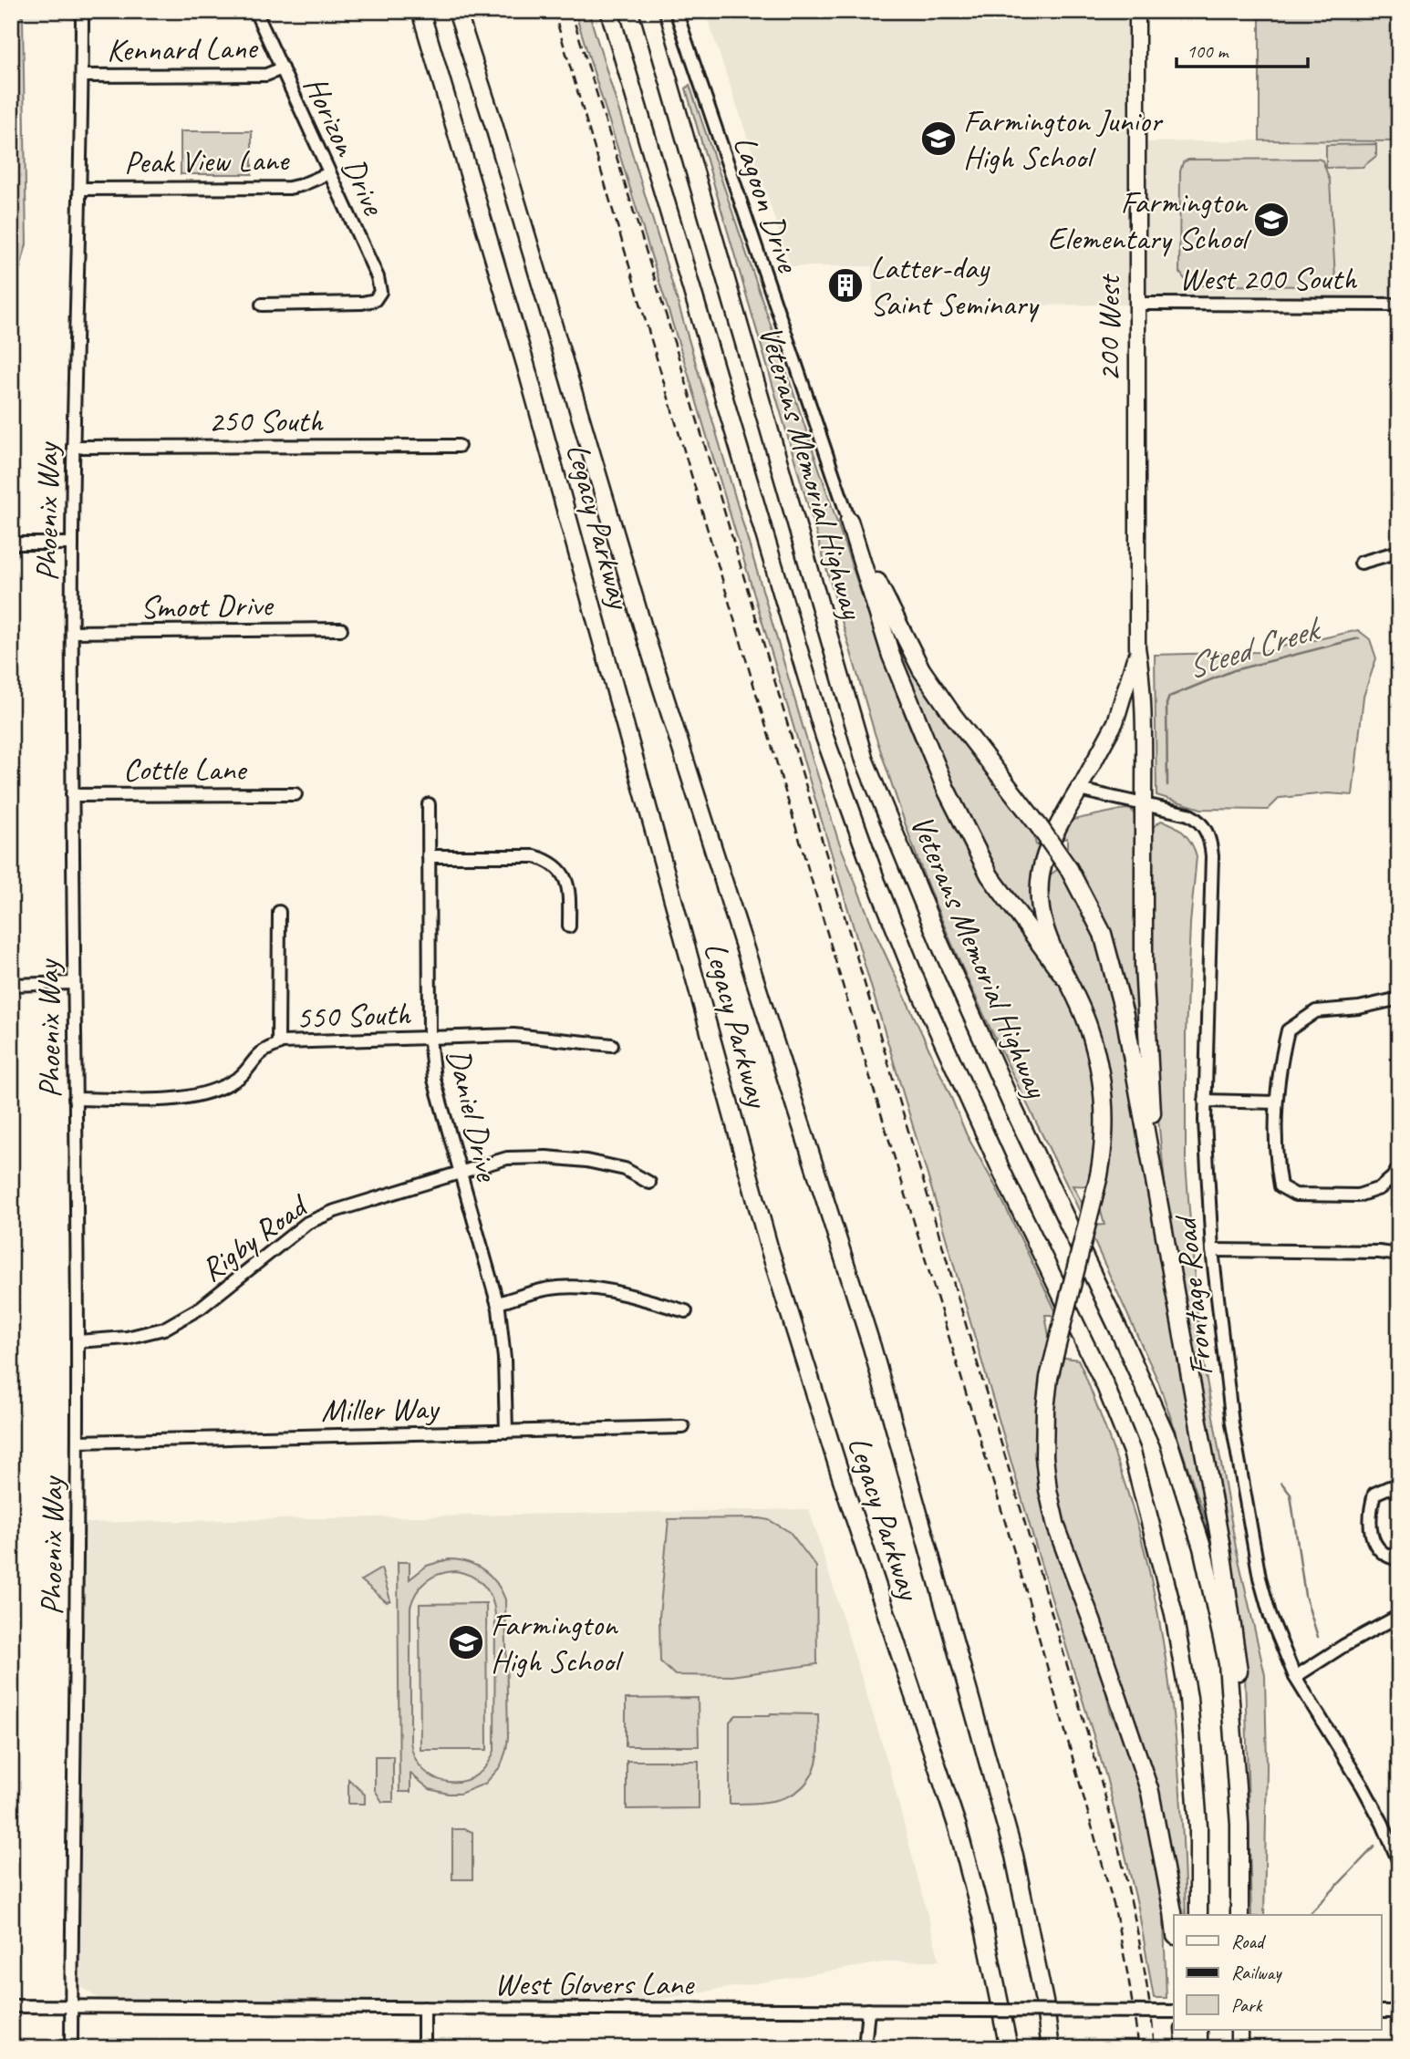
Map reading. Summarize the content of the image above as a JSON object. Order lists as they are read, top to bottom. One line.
{"streets":{"highway":["Veterans Memorial Highway","Legacy Parkway"],"main road":["200 West"],"street":["Kennard Lane","Horizon Drive","Peak View Lane","Lagoon Drive","West 200 South","250 South","Phoenix Way","Smoot Drive","Cottle Lane","550 South","Daniel Drive","Rigby Road","Frontage Road","Miller Way","West Glovers Lane"]},"crossings":[["Kennard Lane","Horizon Drive"],["Kennard Lane","Phoenix Way"],["Horizon Drive","Peak View Lane"],["Peak View Lane","Phoenix Way"],["West 200 South","200 West"],["250 South","Phoenix Way"],["Phoenix Way","Smoot Drive"],["Phoenix Way","Cottle Lane"],["Phoenix Way","550 South"],["Phoenix Way","Rigby Road"],["Phoenix Way","Miller Way"],["Phoenix Way","West Glovers Lane"],["550 South","Daniel Drive"],["Daniel Drive","Rigby Road"],["Daniel Drive","Miller Way"]],"water":["Steed Creek"],"places":{"school or university":["Farmington Junior High School","Farmington Elementary School","Farmington High School"],"building":["Latter-day Saint Seminary"]},"legend":["Road","Railway","Park"],"scale_bar":"100 m"}
